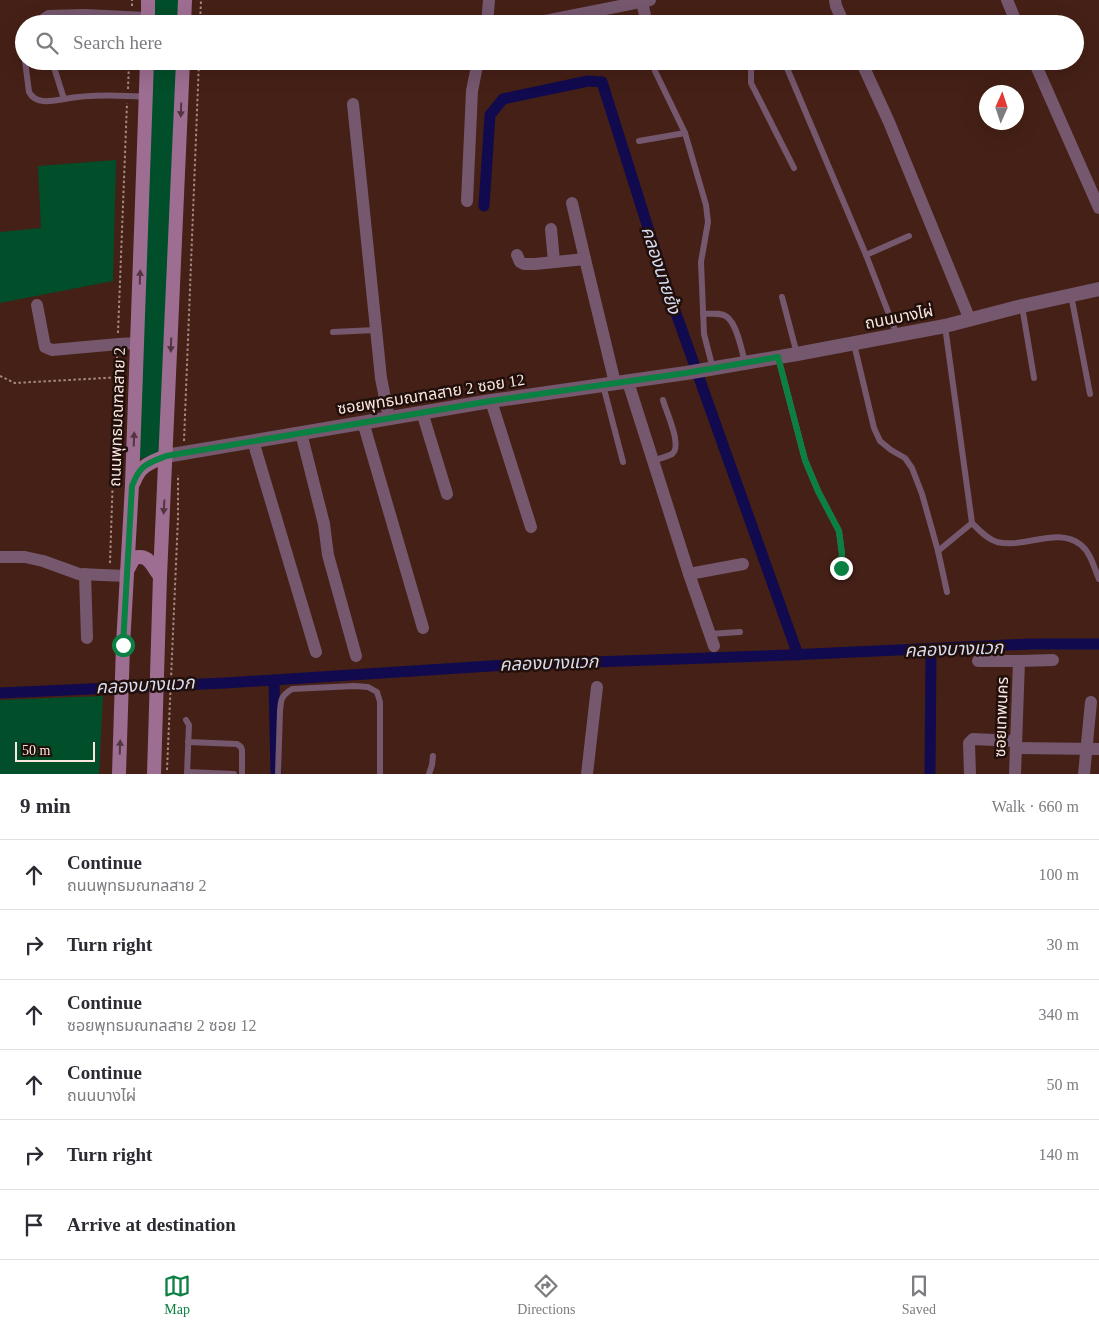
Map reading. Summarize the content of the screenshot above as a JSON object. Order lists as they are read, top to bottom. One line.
{"streets":{"main road":["ถนนพุทธมณฑลสาย 2"],"street":["ถนนบางไผ่","ซอยพุทธมณฑลสาย 2 ซอย 12","ซอยเทพนคร"]},"crossings":[["ถนนบางไผ่","ซอยพุทธมณฑลสาย 2 ซอย 12"]],"water":["คลองนายย้ง","คลองบางแวก"],"scale_bar":"50 m","north":"top","page":{"search":"Search here","scale":"50 m","heading":["9 min","Walk · 660 m"],"list":[["Continue","ถนนพุทธมณฑลสาย 2","100 m"],["Turn right","30 m"],["Continue","ซอยพุทธมณฑลสาย 2 ซอย 12","340 m"],["Continue","ถนนบางไผ่","50 m"],["Turn right","140 m"],"Arrive at destination"],"nav":["Map","Directions","Saved"]}}
